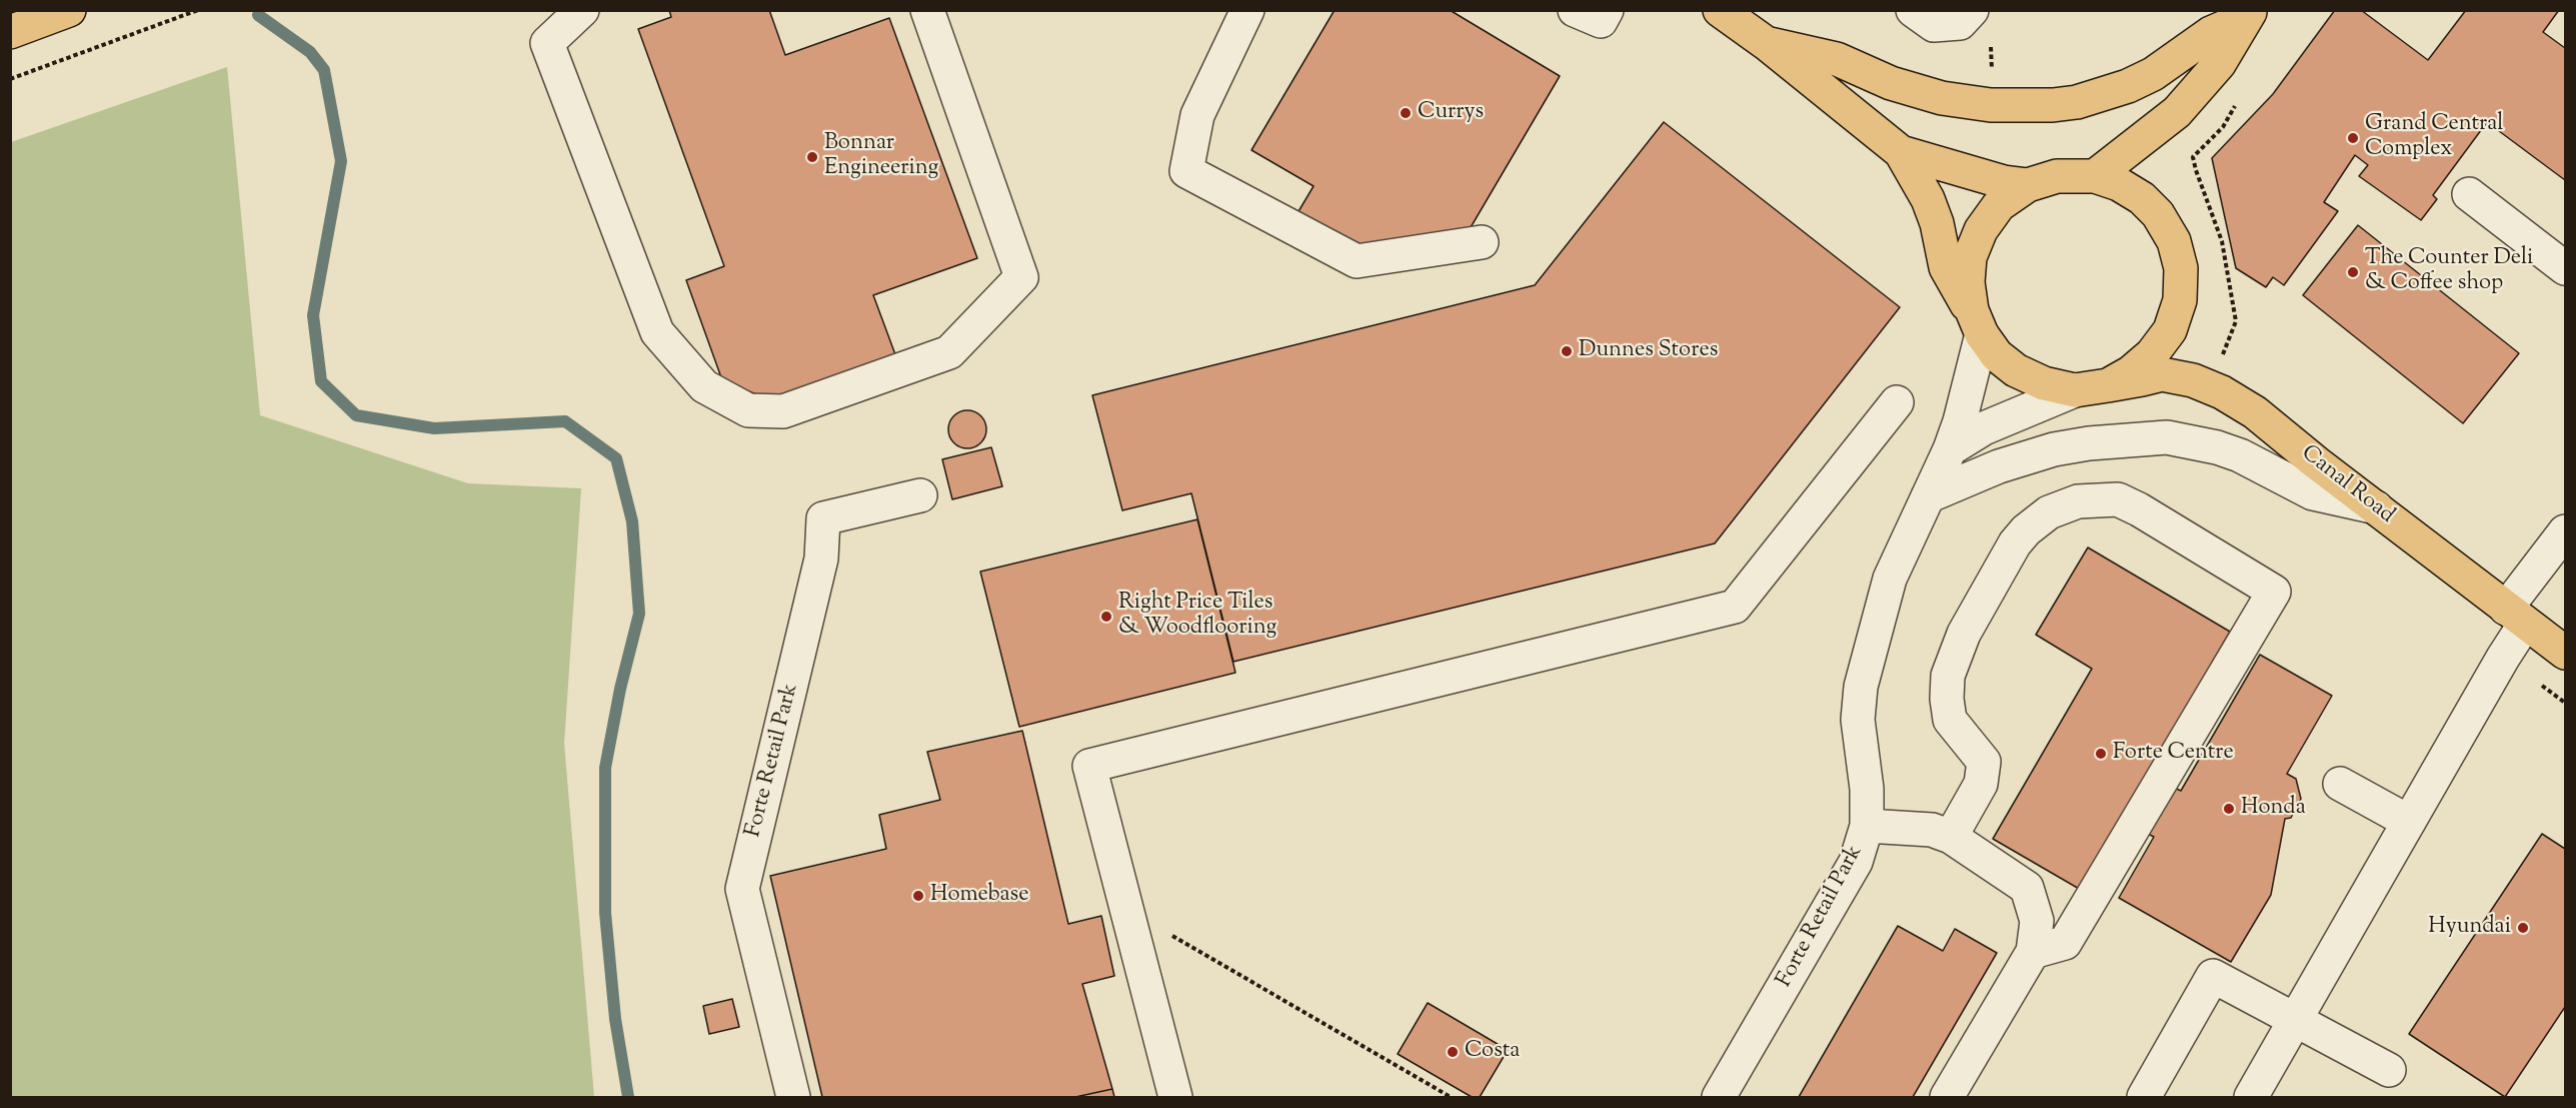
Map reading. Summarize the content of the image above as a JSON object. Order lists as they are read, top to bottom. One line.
{"streets":{"main road":["Canal Road"],"lane":["Forte Retail Park"]},"crossings":[["Canal Road","Forte Retail Park"]],"places":["Currys","Grand Central Complex","Bonnar Engineering","The Counter Deli & Coffee shop","Dunnes Stores","Right Price Tiles & Woodflooring","Forte Centre","Honda","Homebase","Hyundai","Costa"]}
